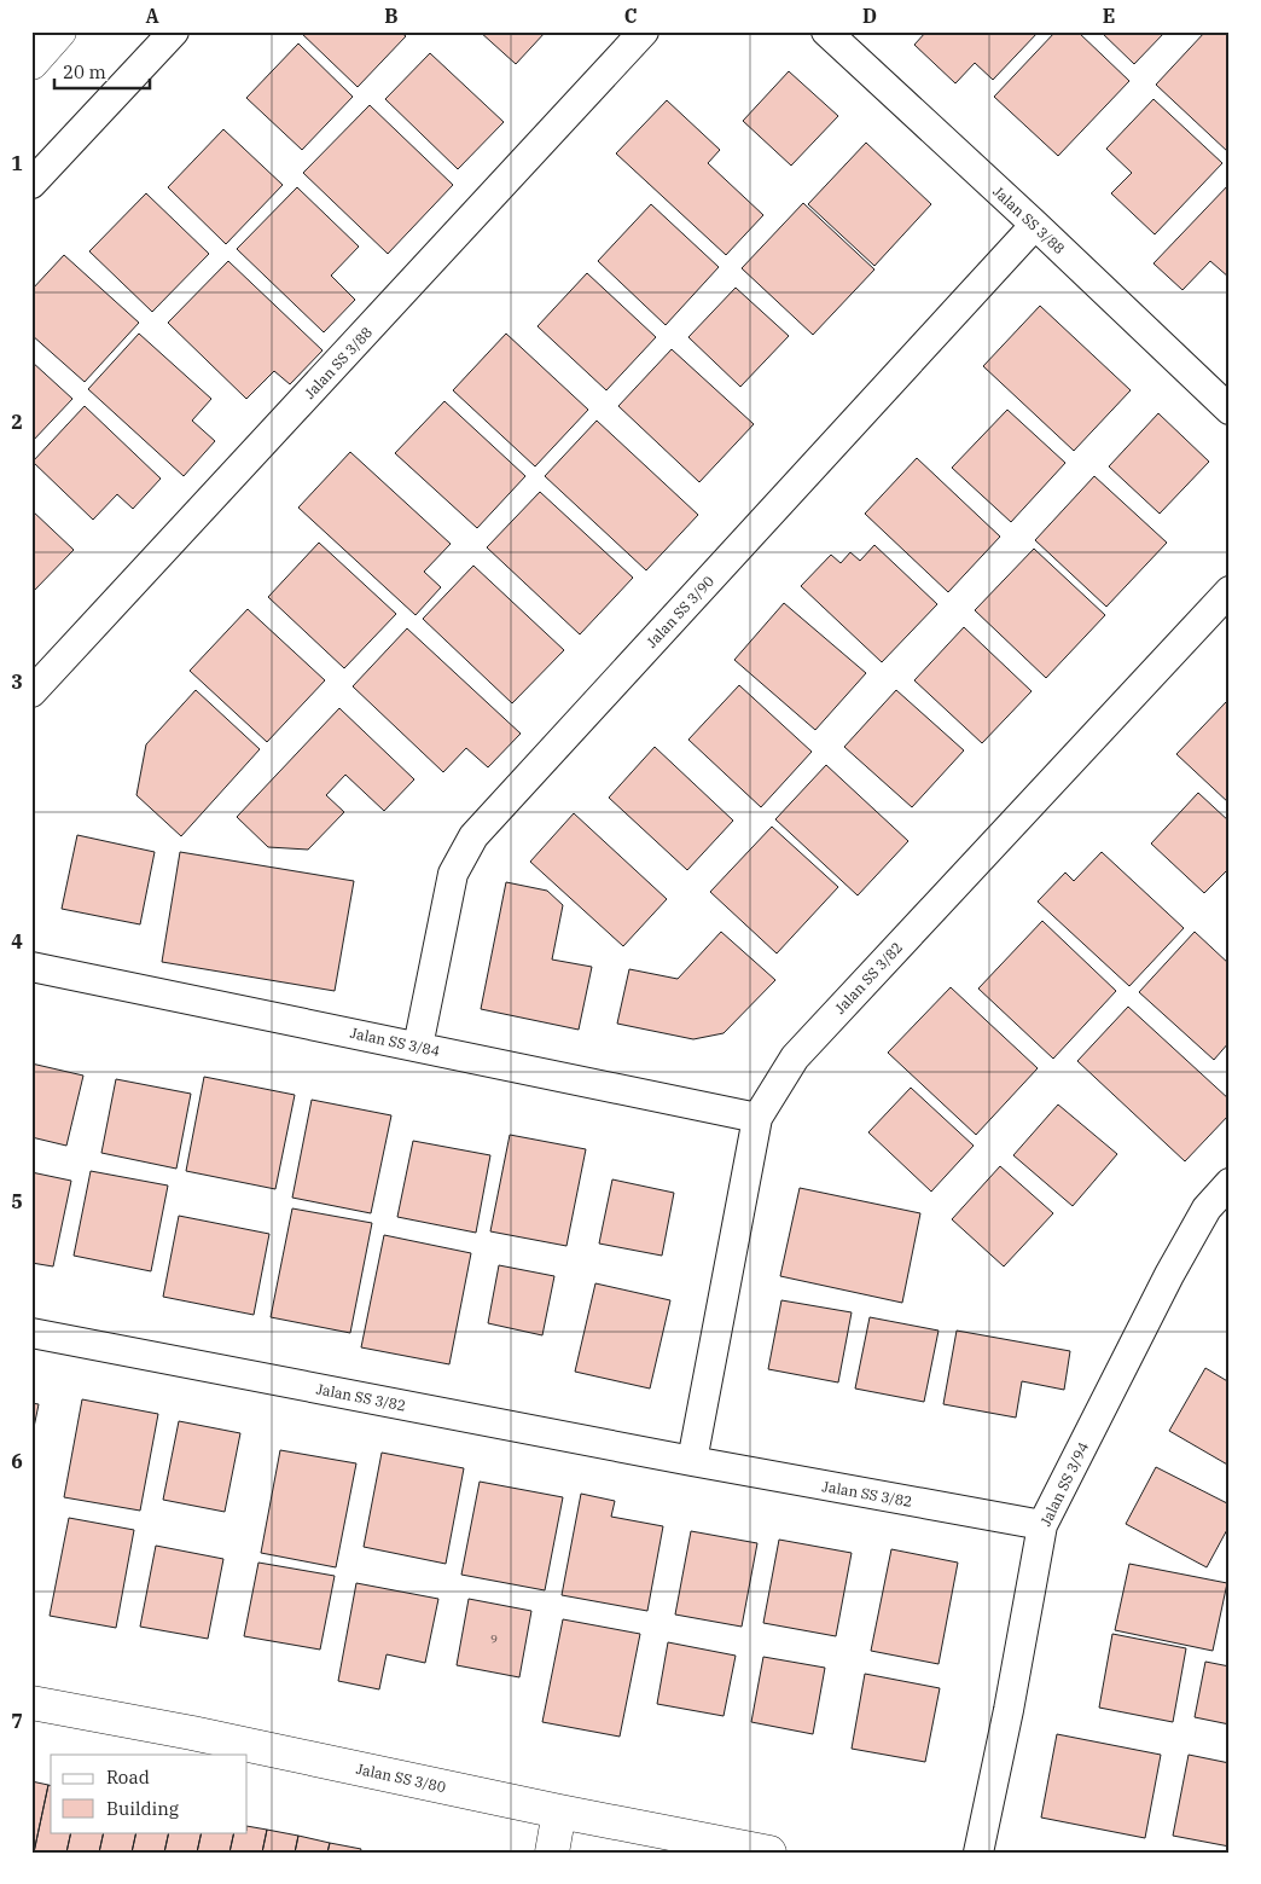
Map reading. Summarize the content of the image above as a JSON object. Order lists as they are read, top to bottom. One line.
{"streets":{"street":["Jalan SS 3/88","Jalan SS 3/90","Jalan SS 3/82","Jalan SS 3/84","Jalan SS 3/94","Jalan SS 3/80"]},"crossings":[["Jalan SS 3/88","Jalan SS 3/90"],["Jalan SS 3/90","Jalan SS 3/84"],["Jalan SS 3/82","Jalan SS 3/84"],["Jalan SS 3/82","Jalan SS 3/94"]],"house_numbers":["9"],"legend":["Road","Building"],"scale_bar":"20 m","grid":{"columns":["A","B","C","D","E"],"rows":["1","2","3","4","5","6","7"]}}
